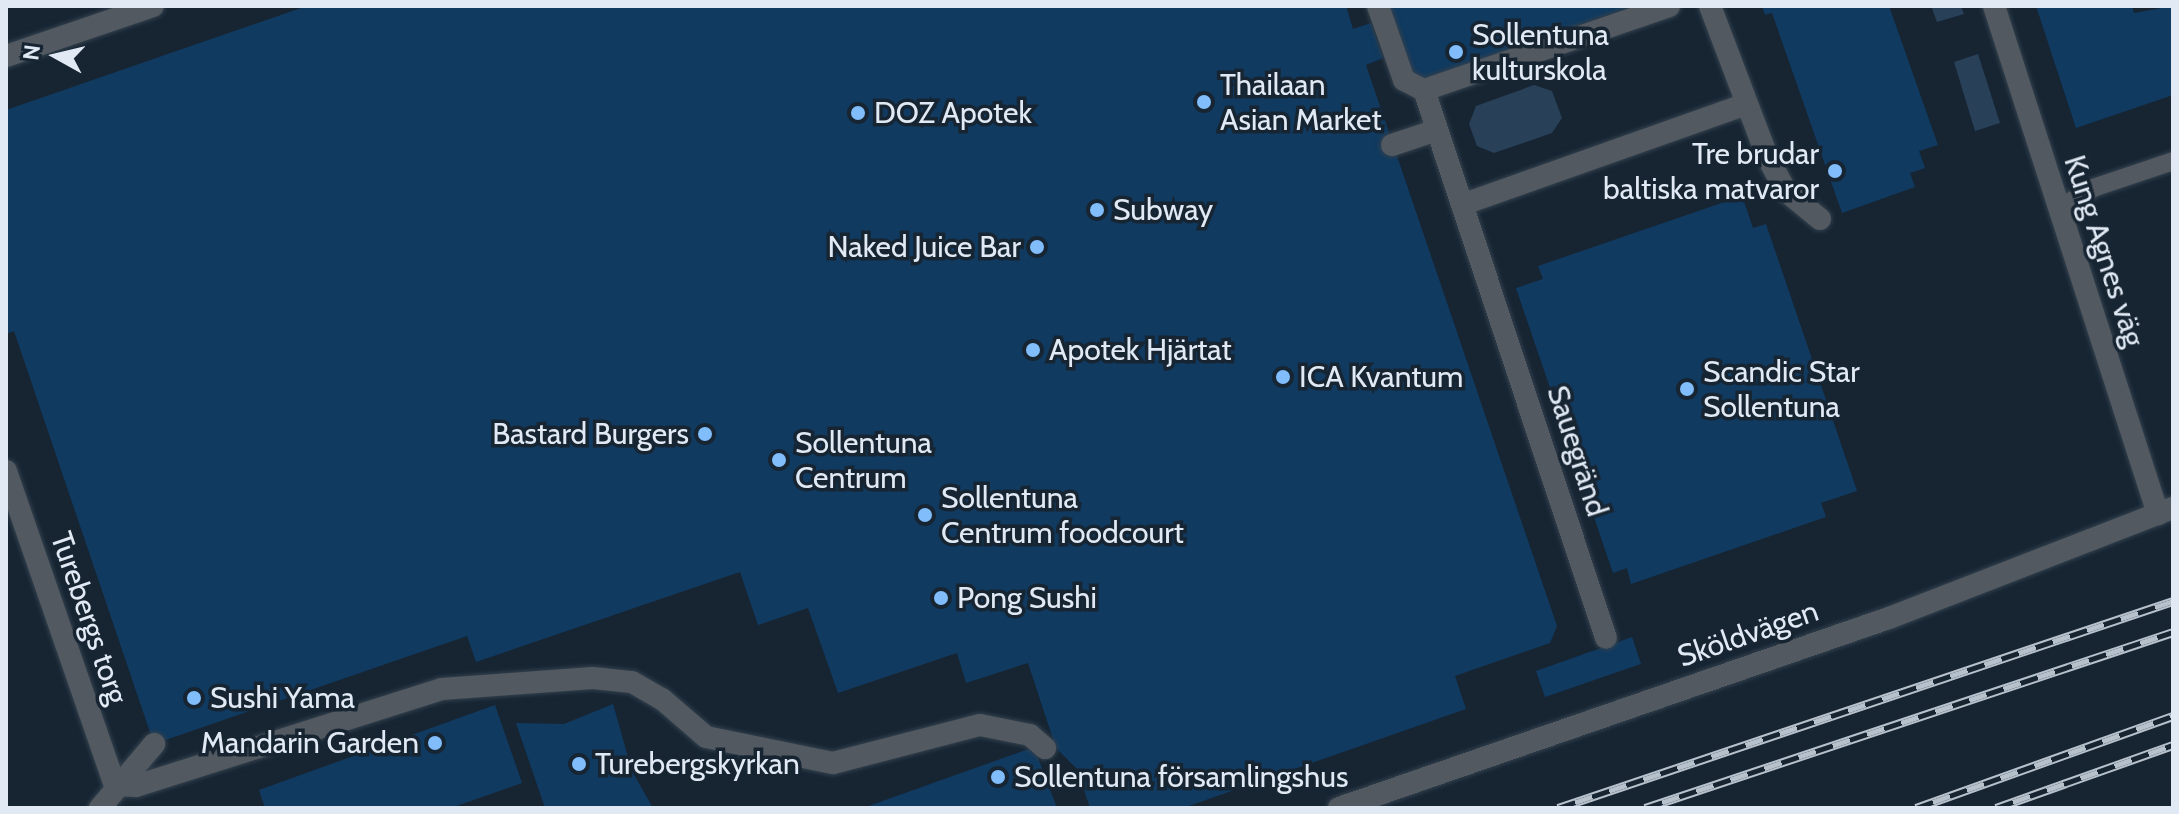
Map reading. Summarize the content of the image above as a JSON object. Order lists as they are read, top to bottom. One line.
{"streets":{"street":["Kung Agnes väg","Sauegränd","Turebergs torg","Sköldvägen"]},"crossings":[["Kung Agnes väg","Sköldvägen"]],"places":["Sollentuna kulturskola","Thailaan Asian Market","DOZ Apotek","Tre brudar baltiska matvaror","Subway","Naked Juice Bar","Apotek Hjärtat","ICA Kvantum","Scandic Star Sollentuna","Bastard Burgers","Sollentuna Centrum","Sollentuna Centrum foodcourt","Pong Sushi","Sushi Yama","Mandarin Garden","Turebergskyrkan","Sollentuna församlingshus"],"north":"left"}
